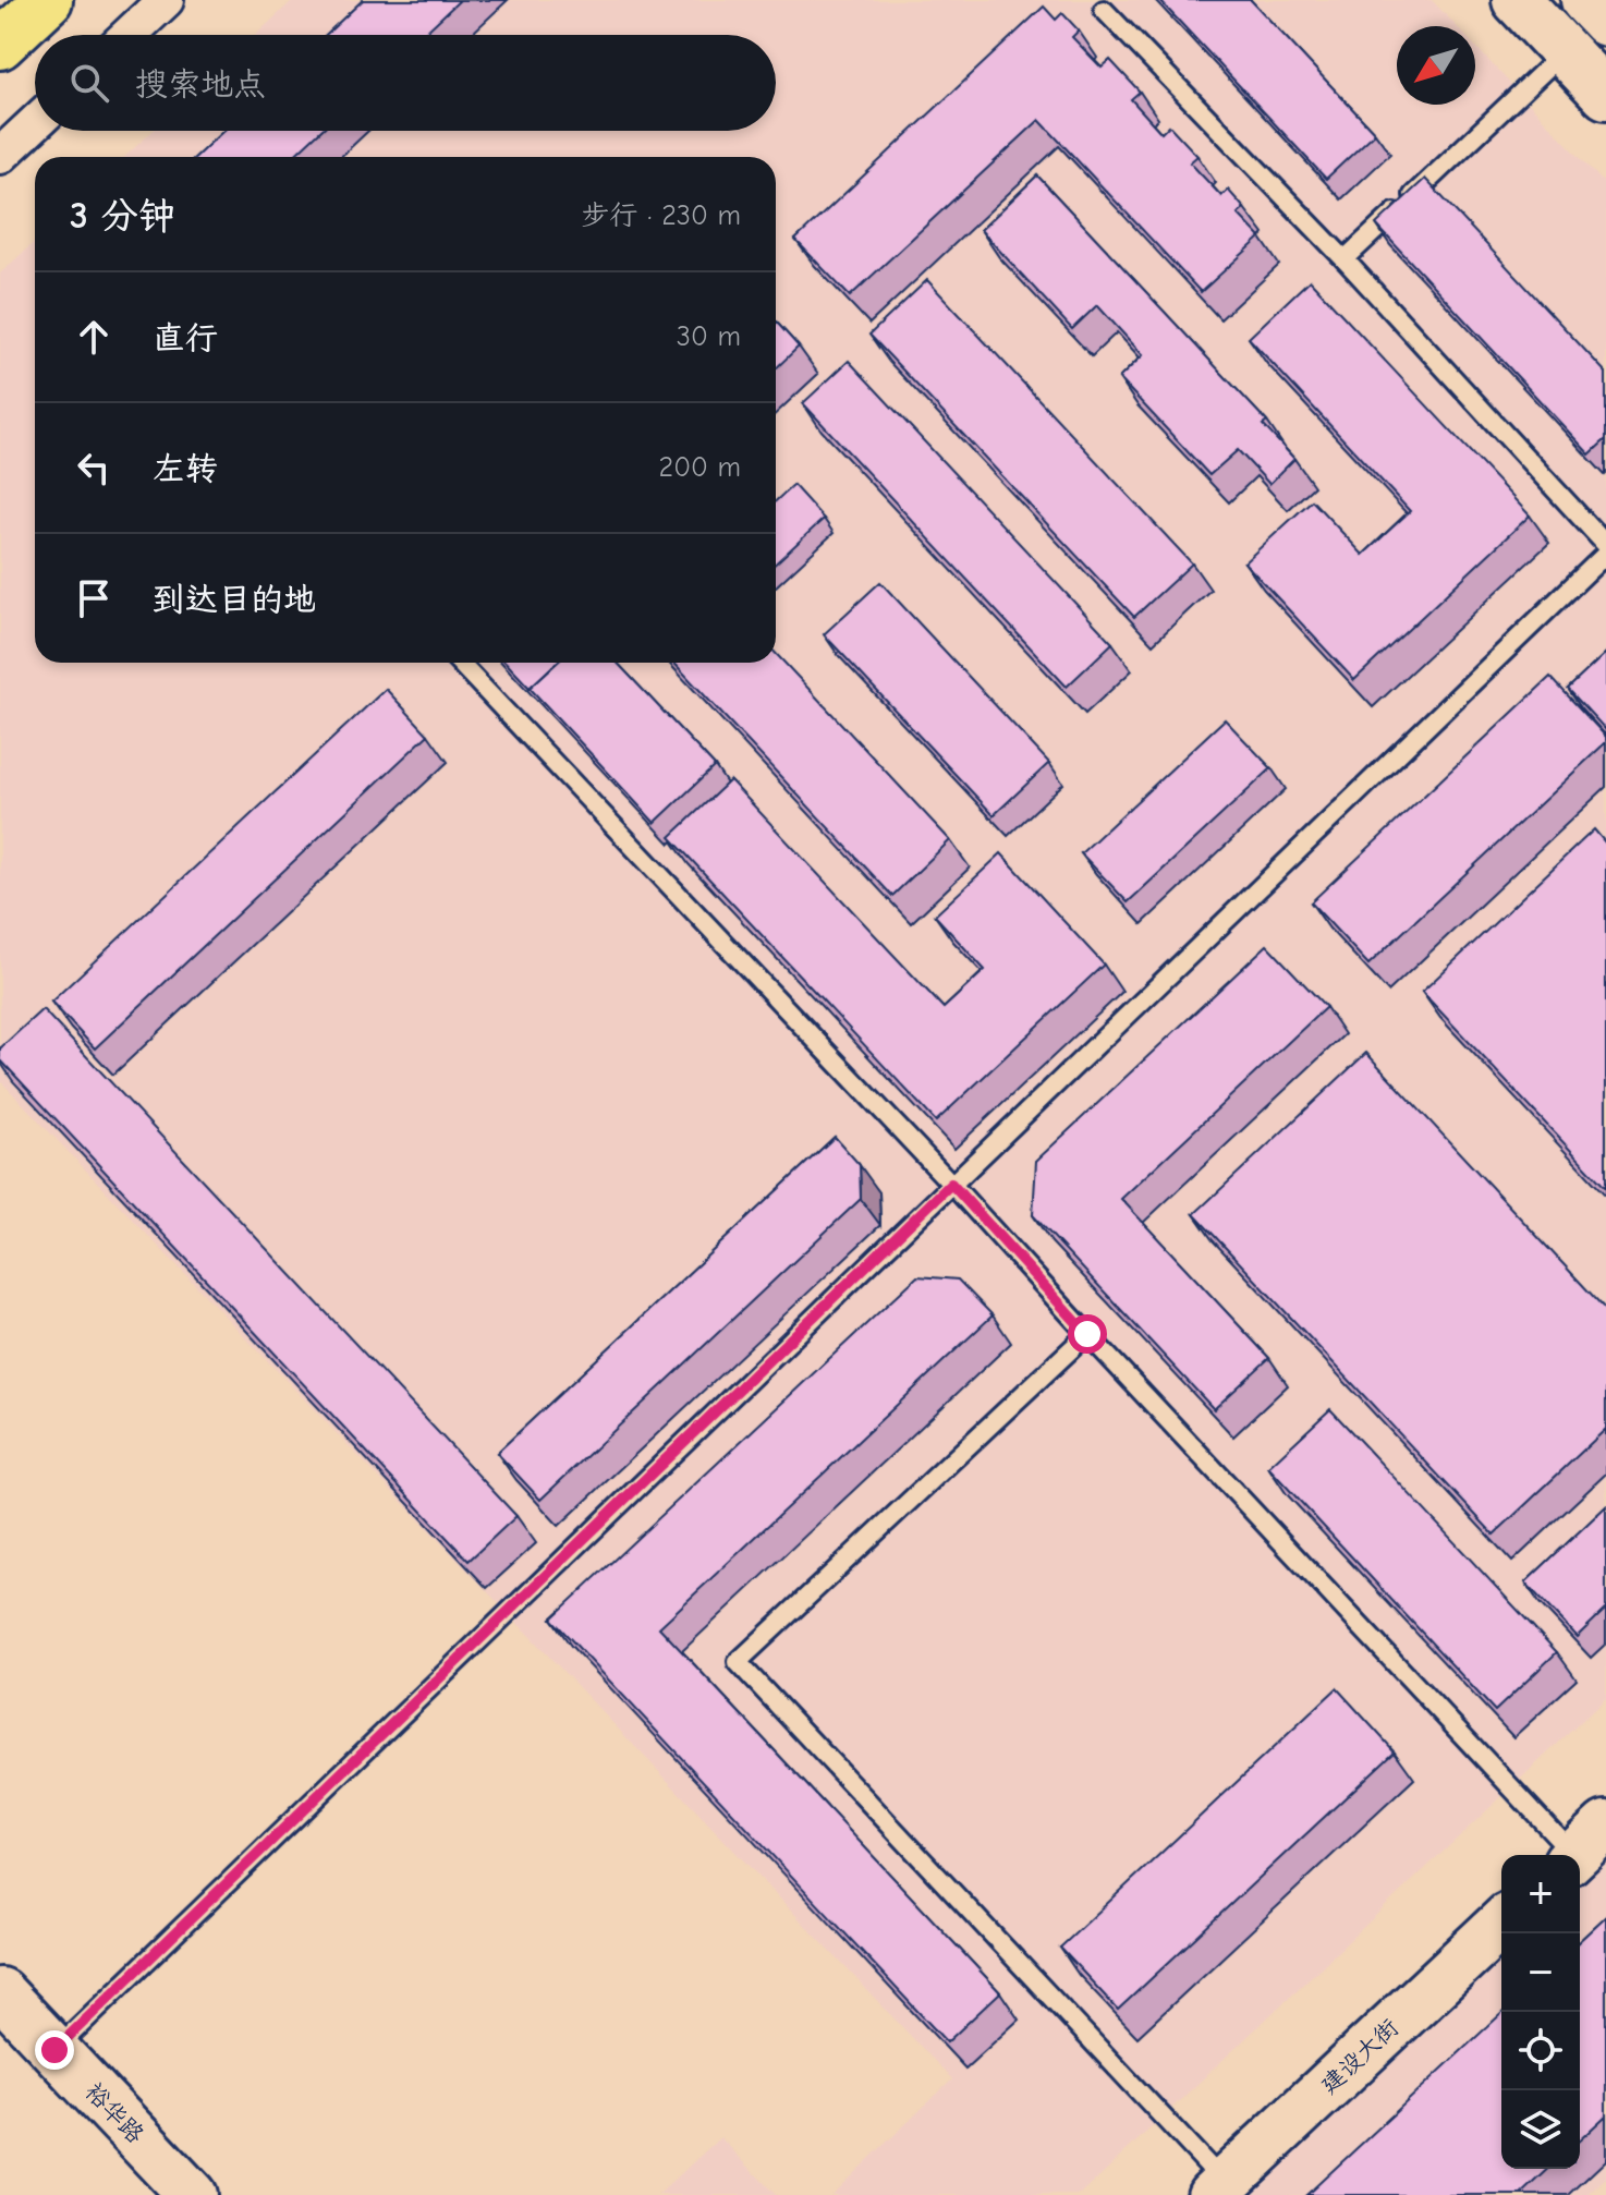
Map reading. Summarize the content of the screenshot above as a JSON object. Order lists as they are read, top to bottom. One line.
{"streets":{"street":["建设大街","裕华路"]},"north":"bottom left","page":{"search":"搜索地点","heading":["3 分钟","步行 · 230 m"],"list":[["直行","30 m"],["左转","200 m"],"到达目的地"],"map_buttons":["+","−"]}}
